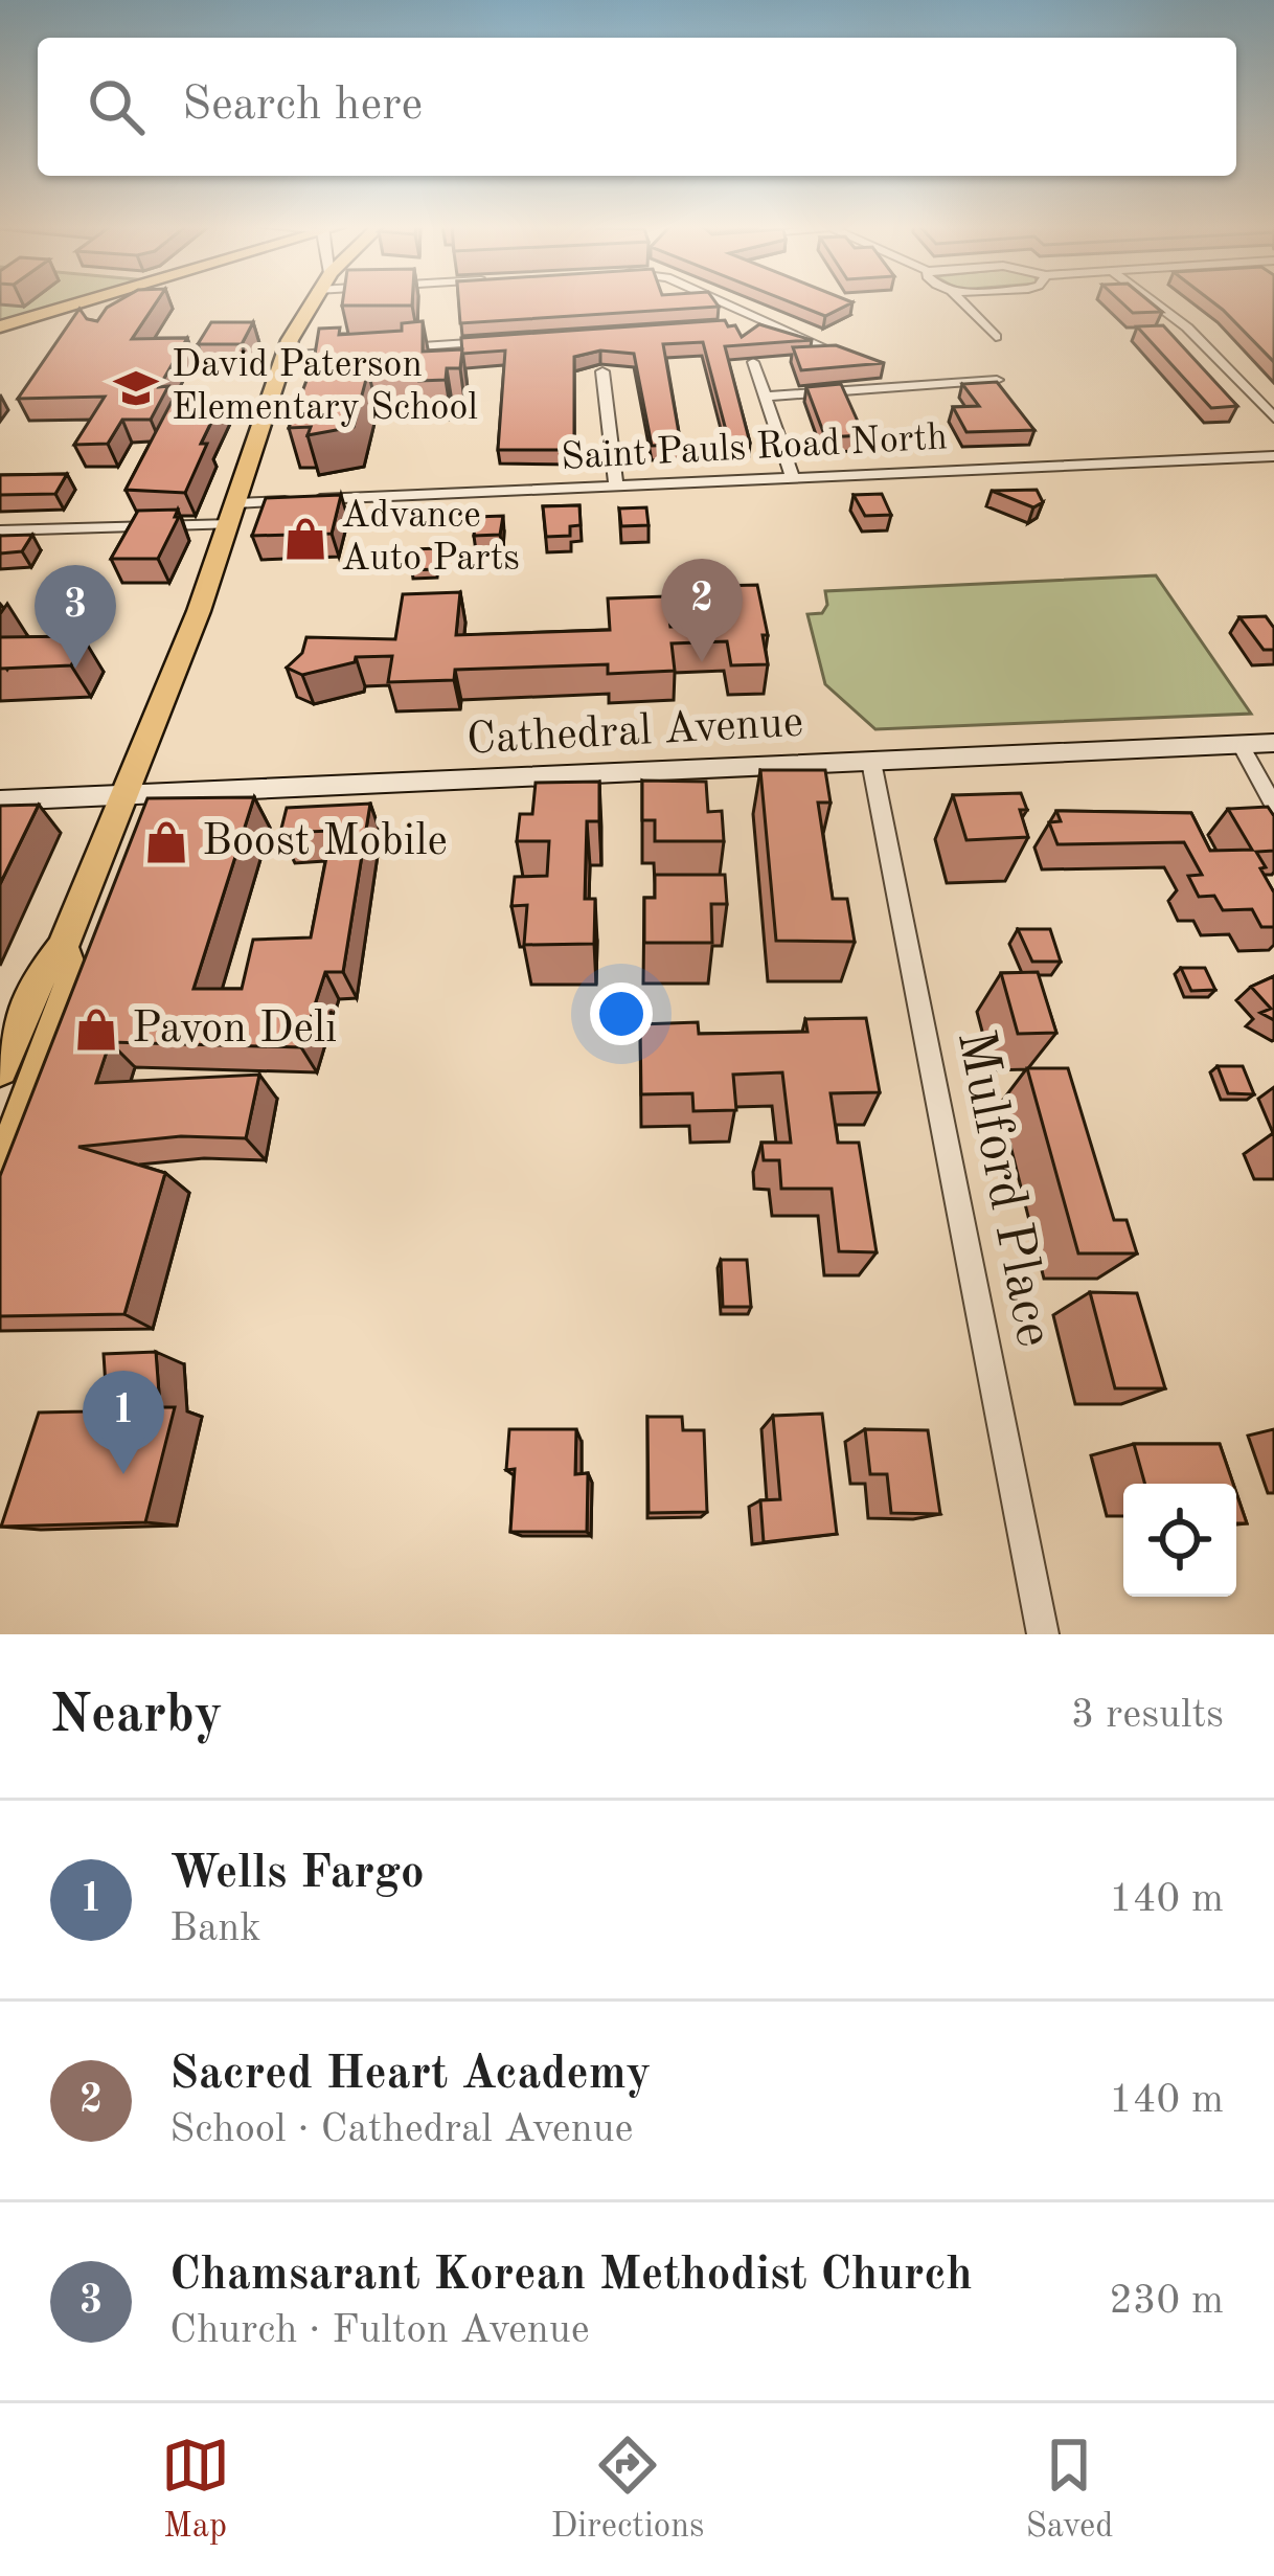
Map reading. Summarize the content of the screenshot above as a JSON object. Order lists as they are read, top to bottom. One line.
{"streets":{"street":["Saint Pauls Road North","Cathedral Avenue","Mulford Place"]},"crossings":[["Cathedral Avenue","Mulford Place"]],"places":{"school or university":["David Paterson Elementary School"],"shop":["Advance Auto Parts","Boost Mobile","Pavon Deli"]},"page":{"search":"Search here","pins":["2","3","1"],"heading":["Nearby","3 results"],"list":[{"mark":"1","name":"Wells Fargo","note":"Bank","value":"140 m"},{"mark":"2","name":"Sacred Heart Academy","note":"School · Cathedral Avenue","value":"140 m"},{"mark":"3","name":"Chamsarant Korean Methodist Church","note":"Church · Fulton Avenue","value":"230 m"}],"nav":["Map","Directions","Saved"]}}
